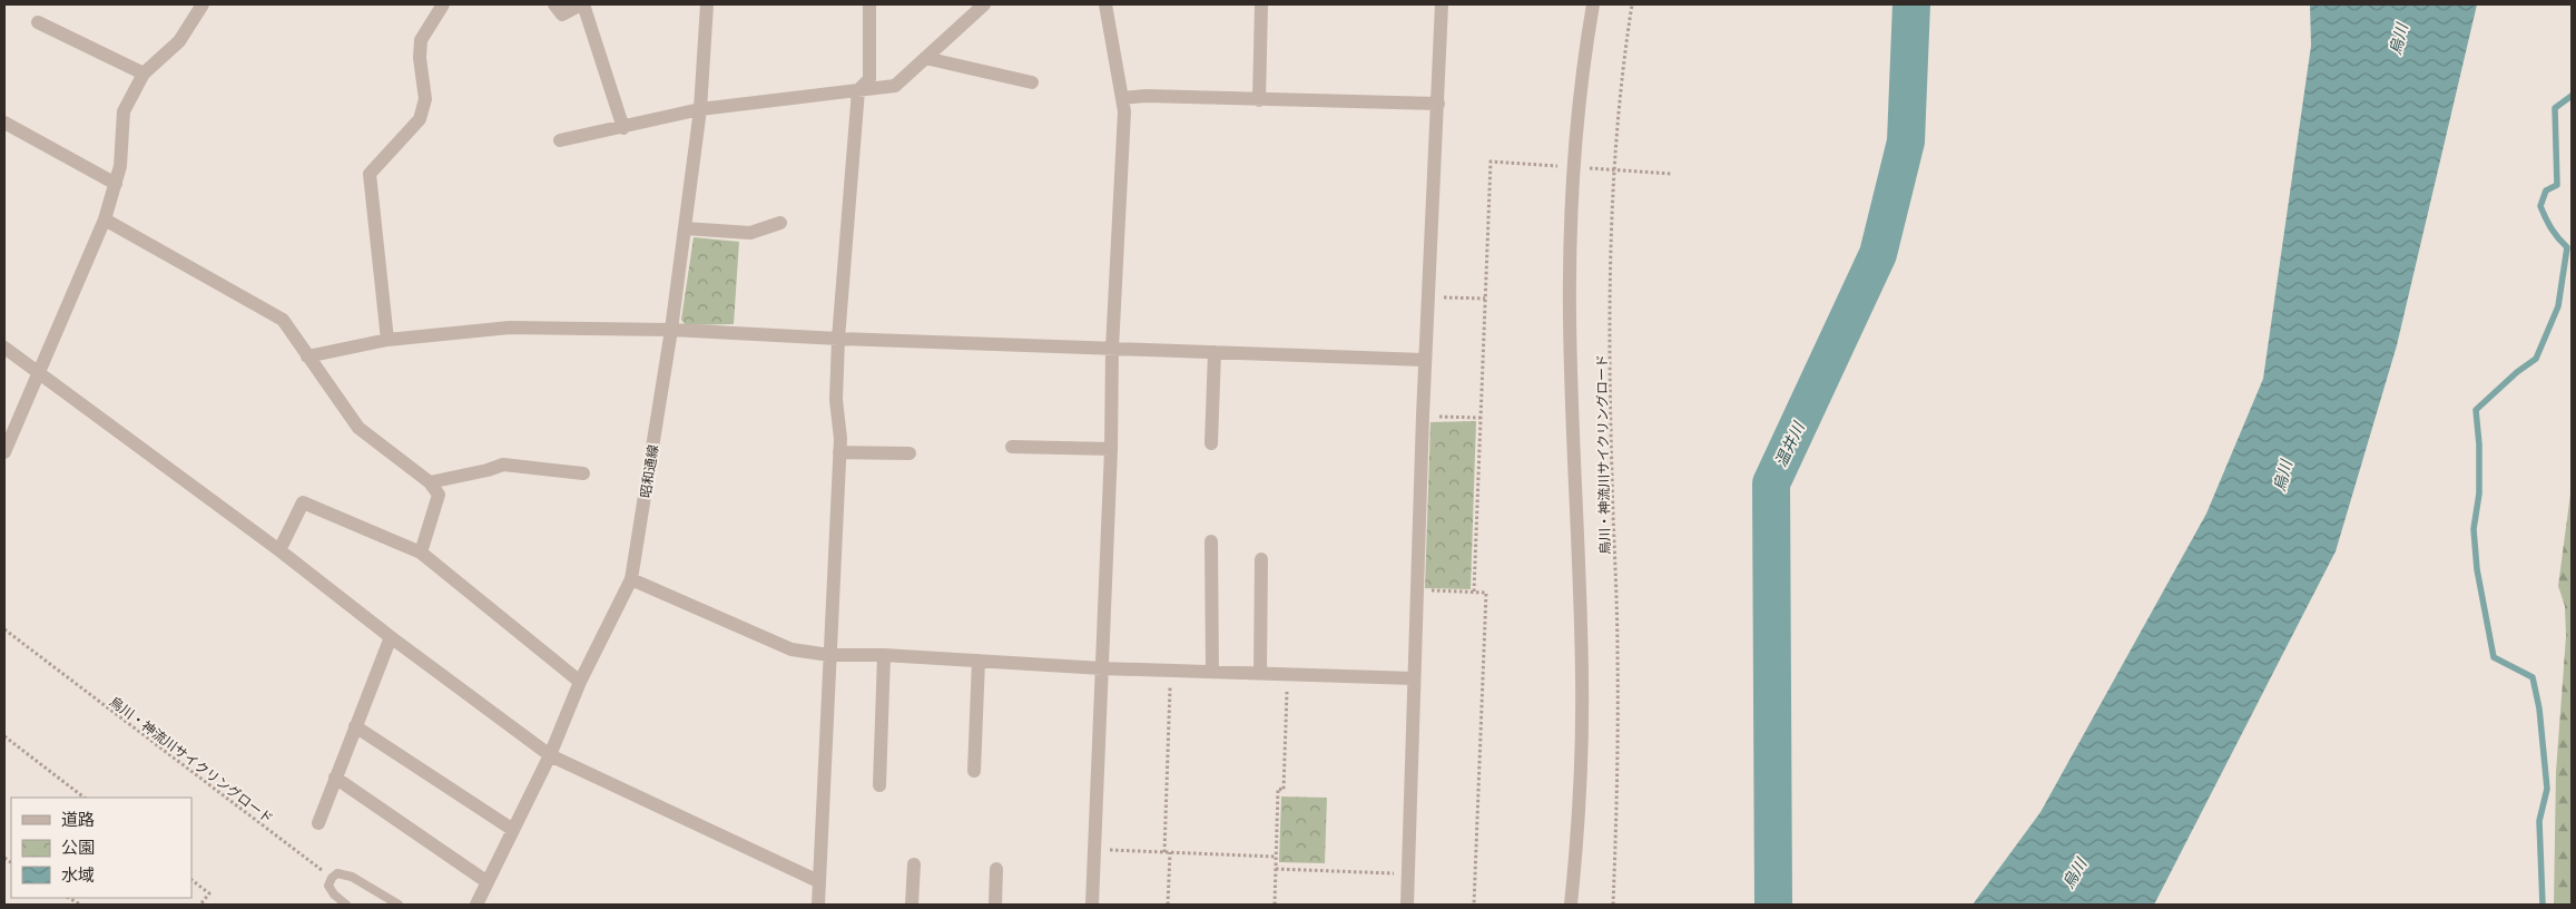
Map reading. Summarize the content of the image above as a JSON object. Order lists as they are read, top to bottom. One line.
{"streets":{"street":["昭和通線"],"path":["烏川・神流川サイクリングロード"]},"water":["烏川","温井川"],"legend":["道路","公園","水域"]}
